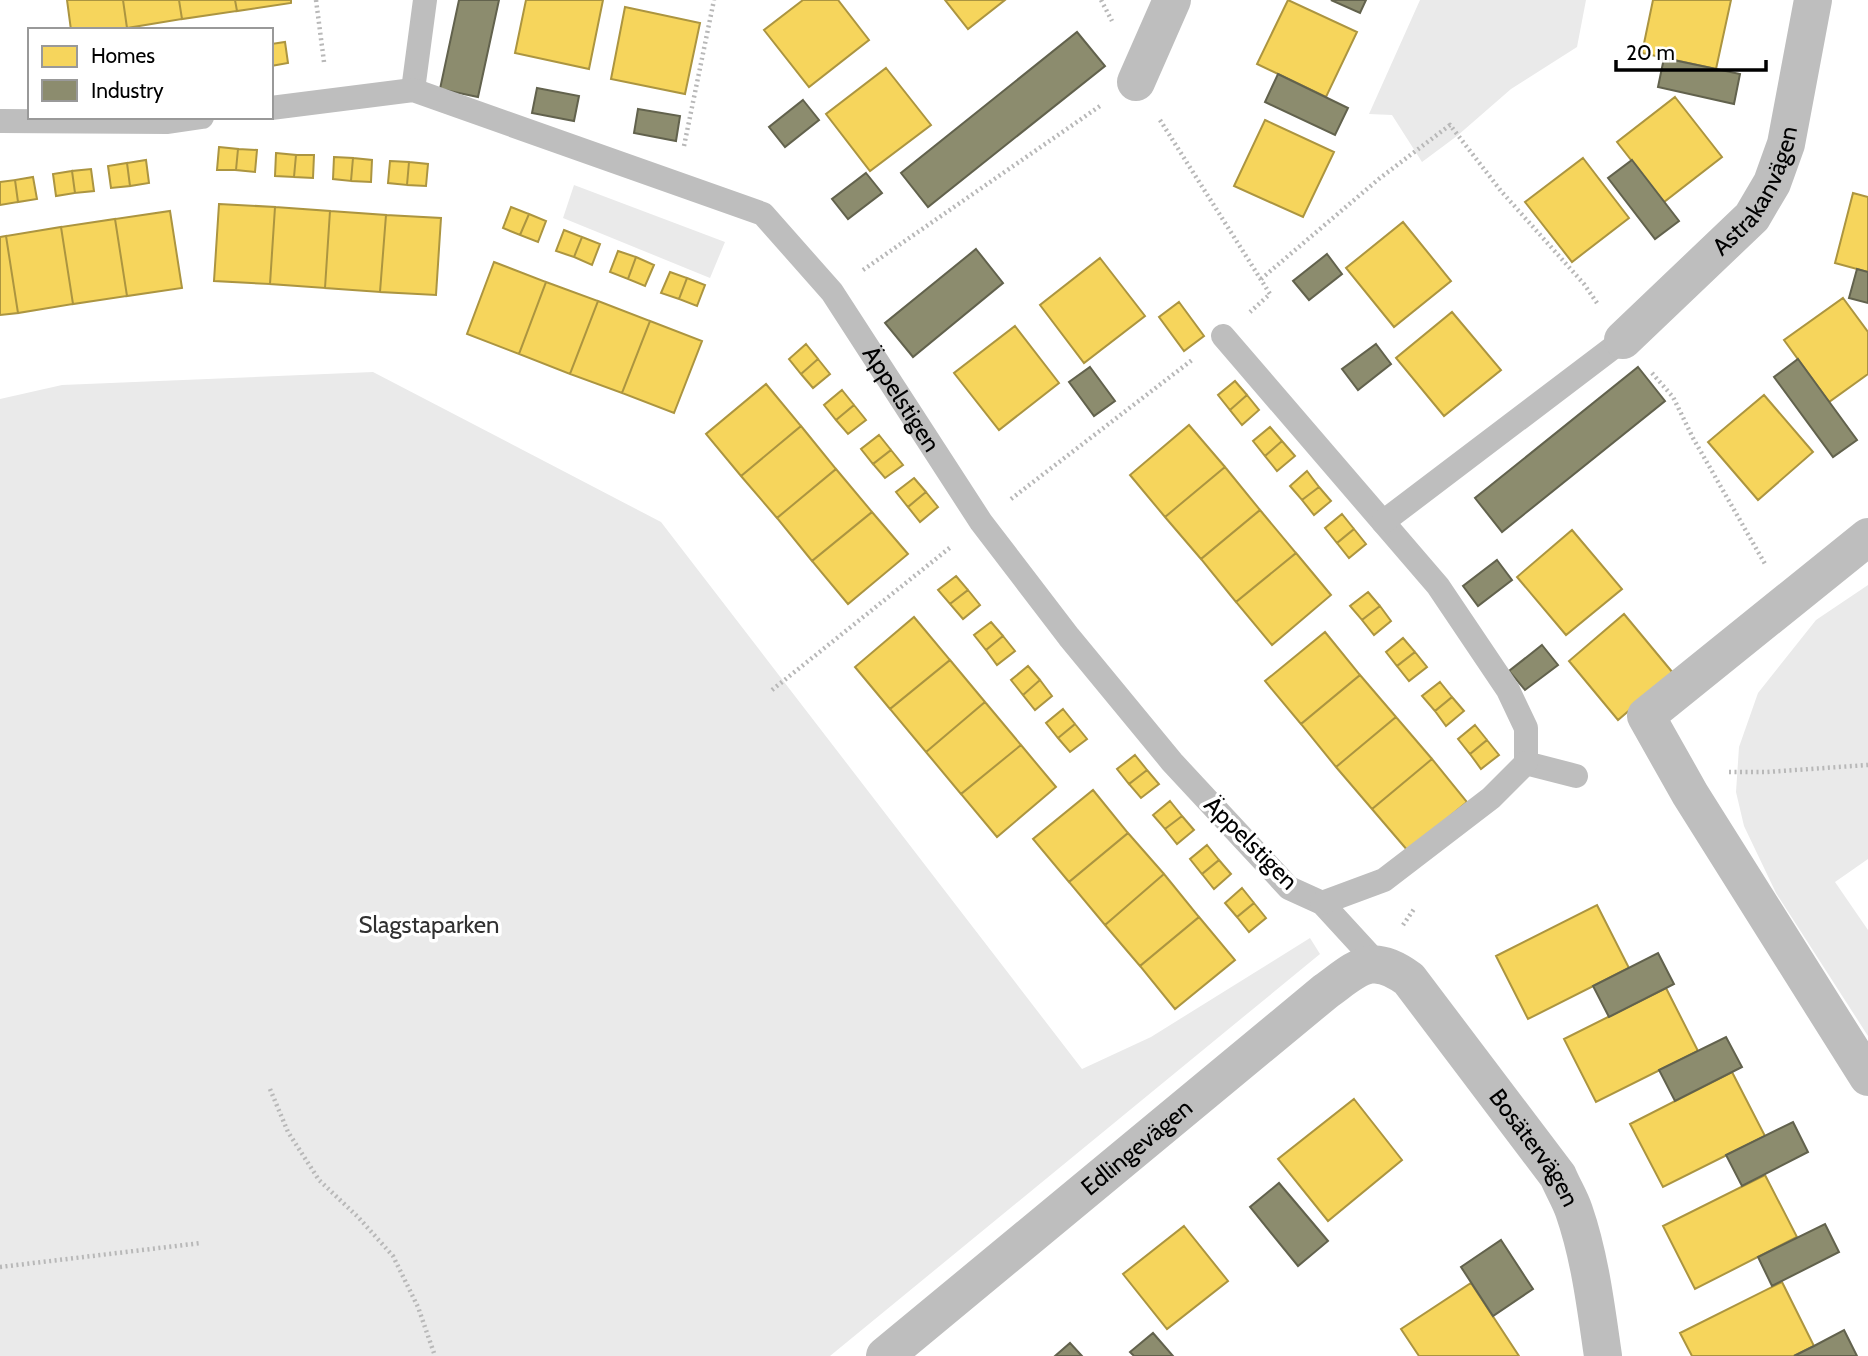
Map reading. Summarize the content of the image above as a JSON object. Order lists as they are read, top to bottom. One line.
{"streets":{"street":["Astrakanvägen","Edlingevägen","Bosätervägen"],"lane":["Äppelstigen"]},"crossings":[["Äppelstigen","Edlingevägen"],["Äppelstigen","Bosätervägen"],["Edlingevägen","Bosätervägen"]],"parks":["Slagstaparken"],"legend":["Homes","Industry"],"scale_bar":"20 m"}
